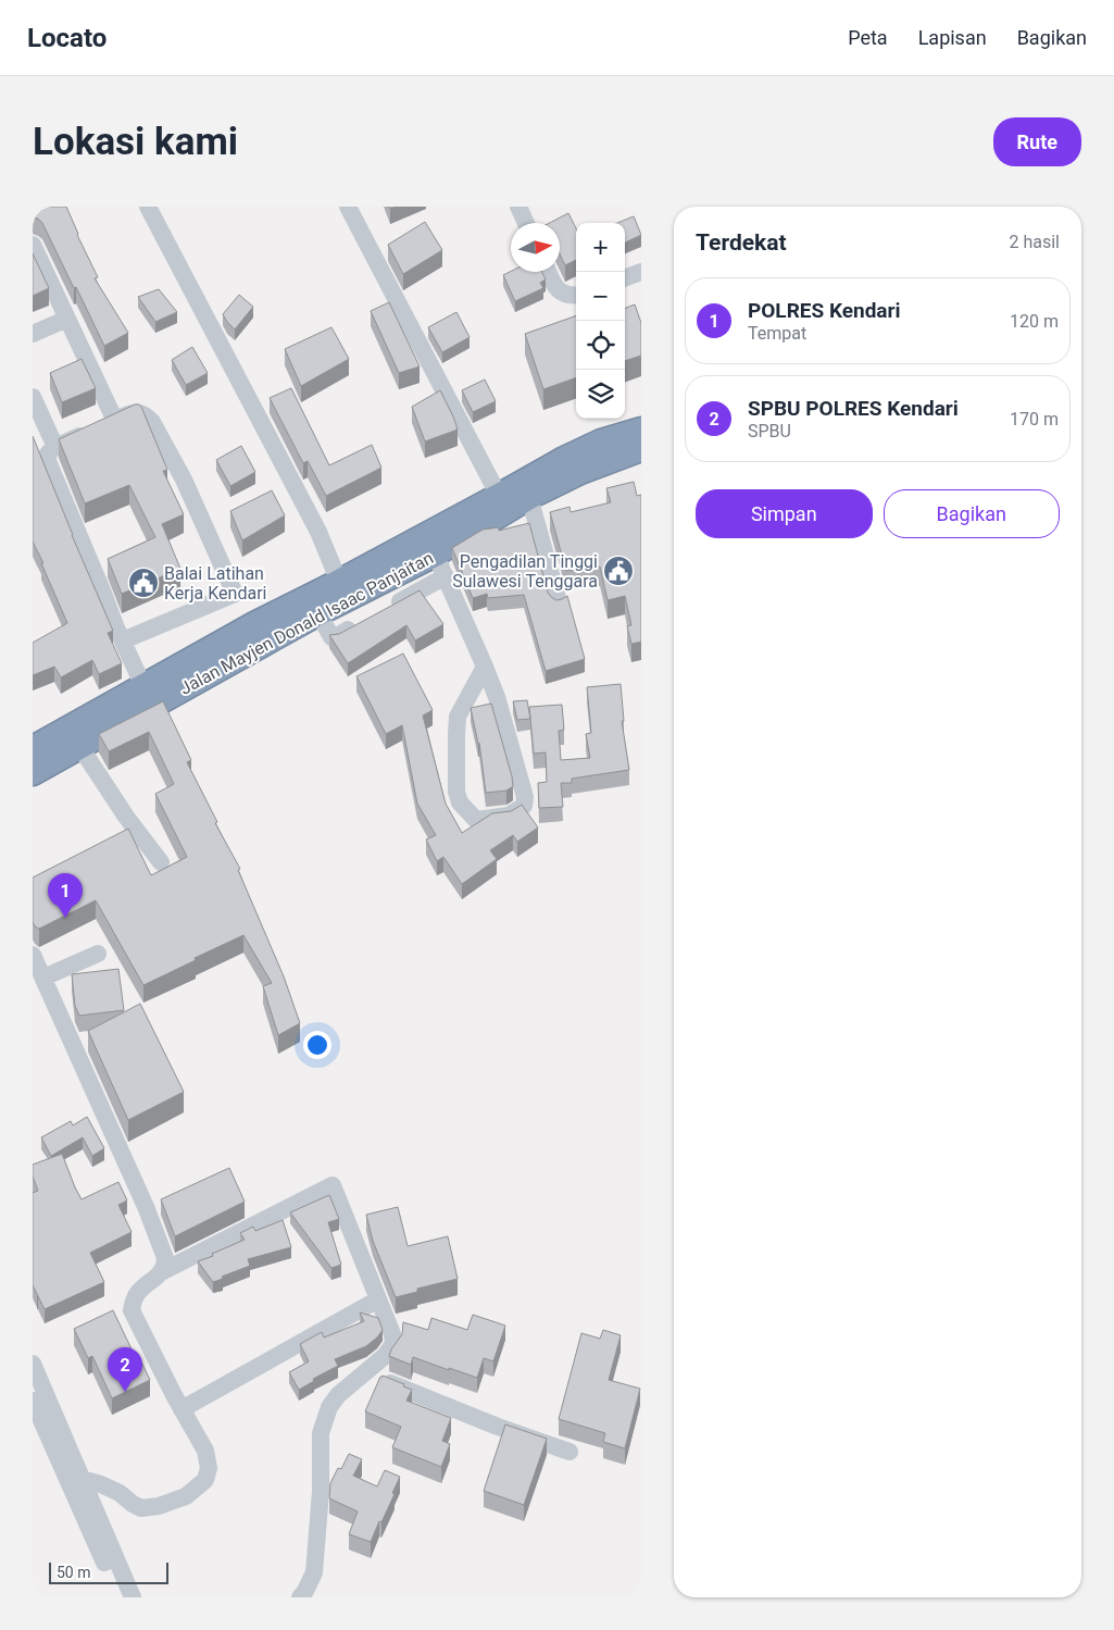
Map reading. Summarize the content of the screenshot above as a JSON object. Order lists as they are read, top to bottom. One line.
{"streets":{"highway":["Jalan Mayjen Donald Isaac Panjaitan"]},"places":{"public building":["Pengadilan Tinggi Sulawesi Tenggara","Balai Latihan Kerja Kendari"]},"scale_bar":"50 m","north":"right","page":{"header":"Locato","nav":["Peta","Lapisan","Bagikan"],"buttons":["Rute",["Simpan","Bagikan"]],"title":"Lokasi kami","heading":["Terdekat","2 hasil"],"map_buttons":["+","−"],"list":[{"mark":"1","name":"POLRES Kendari","note":"Tempat","value":"120 m"},{"mark":"2","name":"SPBU POLRES Kendari","note":"SPBU","value":"170 m"}],"pins":["1","2"],"scale":"50 m"}}
